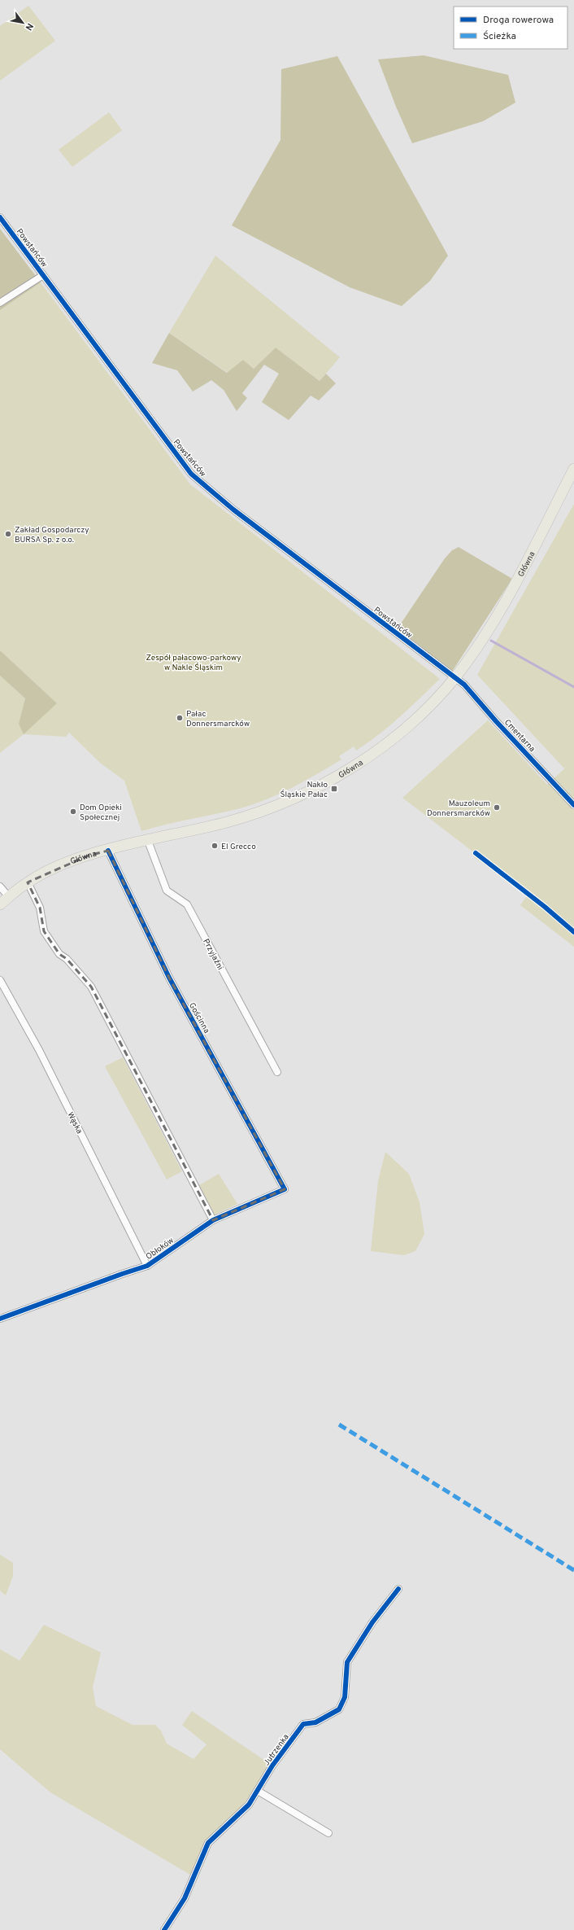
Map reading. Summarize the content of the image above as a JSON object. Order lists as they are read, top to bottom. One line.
{"streets":{"main road":["Główna"],"street":["Powstańców","Cmentarna","Przyjaźni","Gościnna","Wąska","Obłoków","Jutrzenka"]},"crossings":[["Powstańców","Główna"],["Powstańców","Cmentarna"],["Główna","Cmentarna"],["Główna","Przyjaźni"],["Główna","Gościnna"],["Gościnna","Obłoków"],["Wąska","Obłoków"]],"parks":["Zespół pałacowo-parkowy w Nakle Śląskim"],"places":{"other":["Zakład Gospodarczy BURSA Sp. z o.o.","Pałac Donnersmarcków","Mauzoleum Donnersmarcków","Dom Opieki Społecznej","El Grecco"],"transit":["Nakło Śląskie Pałac"]},"legend":["Droga rowerowa","Ścieżka"],"north":"bottom right"}
